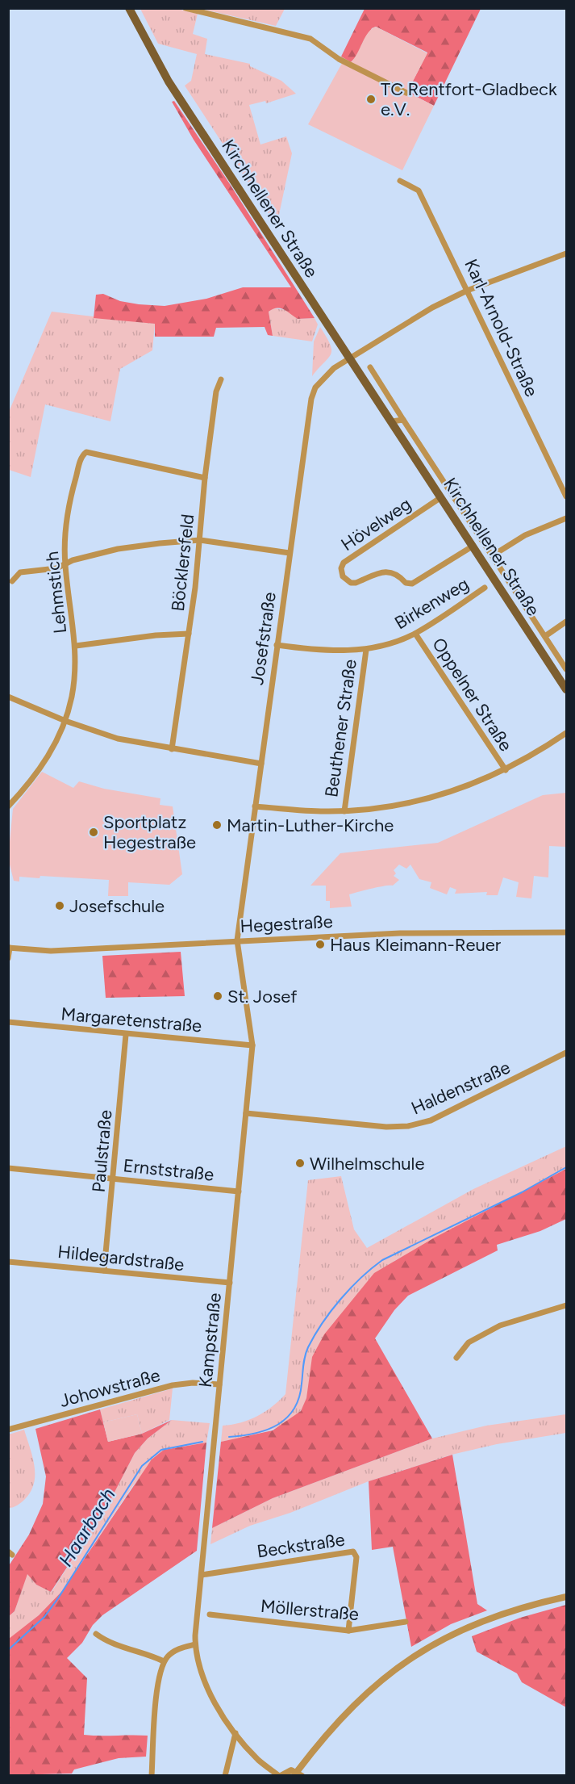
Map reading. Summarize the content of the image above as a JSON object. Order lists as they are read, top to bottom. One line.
{"streets":{"main road":["Kirchhellener Straße"],"street":["Karl-Arnold-Straße","Hövelweg","Böcklersfeld","Lehmstich","Birkenweg","Josefstraße","Oppelner Straße","Beuthener Straße","Hegestraße","Margaretenstraße","Haldenstraße","Paulstraße","Ernststraße","Hildegardstraße","Kampstraße","Johowstraße","Beckstraße","Möllerstraße"]},"crossings":[["Kirchhellener Straße","Hövelweg"],["Kirchhellener Straße","Josefstraße"],["Karl-Arnold-Straße","Josefstraße"],["Böcklersfeld","Lehmstich"],["Birkenweg","Josefstraße"],["Birkenweg","Oppelner Straße"],["Birkenweg","Beuthener Straße"],["Josefstraße","Hegestraße"],["Josefstraße","Kampstraße"],["Hegestraße","Kampstraße"],["Margaretenstraße","Paulstraße"],["Margaretenstraße","Kampstraße"],["Haldenstraße","Kampstraße"],["Paulstraße","Ernststraße"],["Paulstraße","Hildegardstraße"],["Ernststraße","Kampstraße"],["Hildegardstraße","Kampstraße"],["Kampstraße","Johowstraße"],["Kampstraße","Beckstraße"],["Beckstraße","Möllerstraße"]],"water":["Haarbach"],"places":["TC Rentfort-Gladbeck e.V.","Martin-Luther-Kirche","Sportplatz Hegestraße","Josefschule","Haus Kleimann-Reuer","St. Josef","Wilhelmschule"]}
